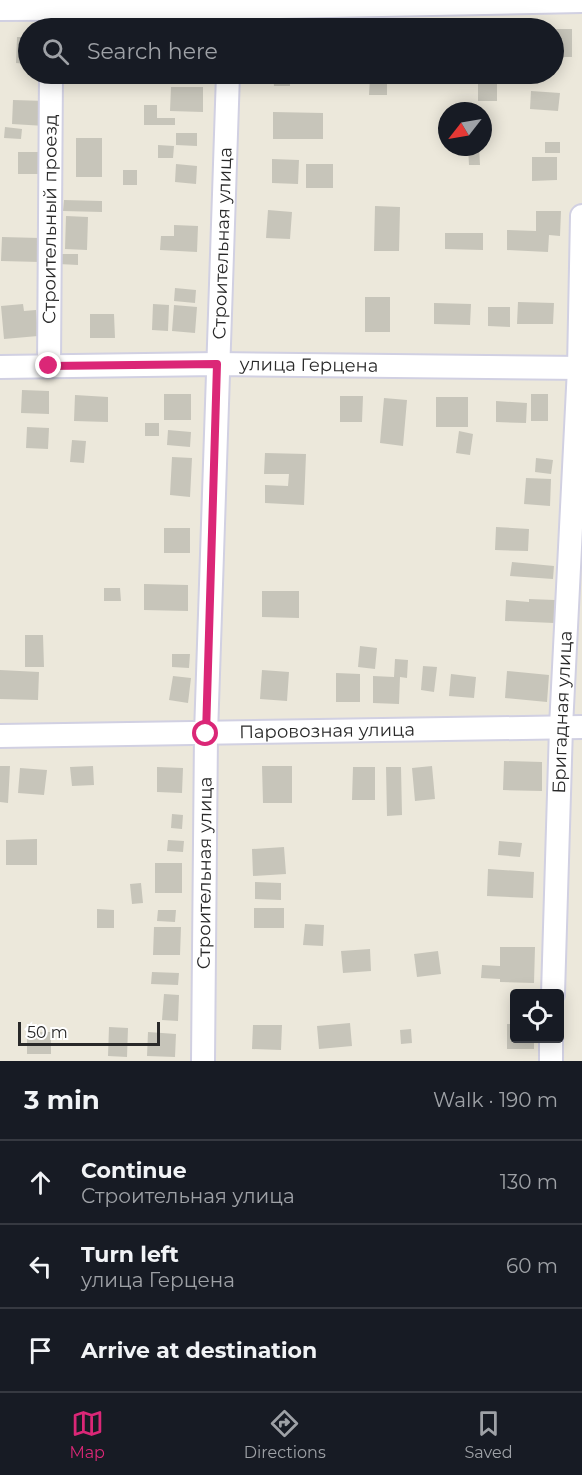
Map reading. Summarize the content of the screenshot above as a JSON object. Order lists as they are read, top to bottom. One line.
{"streets":{"street":["Строительный проезд","Строительная улица","улица Герцена","Бригадная улица","Паровозная улица"]},"crossings":[["Строительный проезд","улица Герцена"],["Строительная улица","улица Герцена"],["Строительная улица","Паровозная улица"],["улица Герцена","Бригадная улица"],["Бригадная улица","Паровозная улица"]],"scale_bar":"50 m","north":"bottom left","page":{"search":"Search here","scale":"50 m","heading":["3 min","Walk · 190 m"],"list":[["Continue","Строительная улица","130 m"],["Turn left","улица Герцена","60 m"],"Arrive at destination"],"nav":["Map","Directions","Saved"]}}
